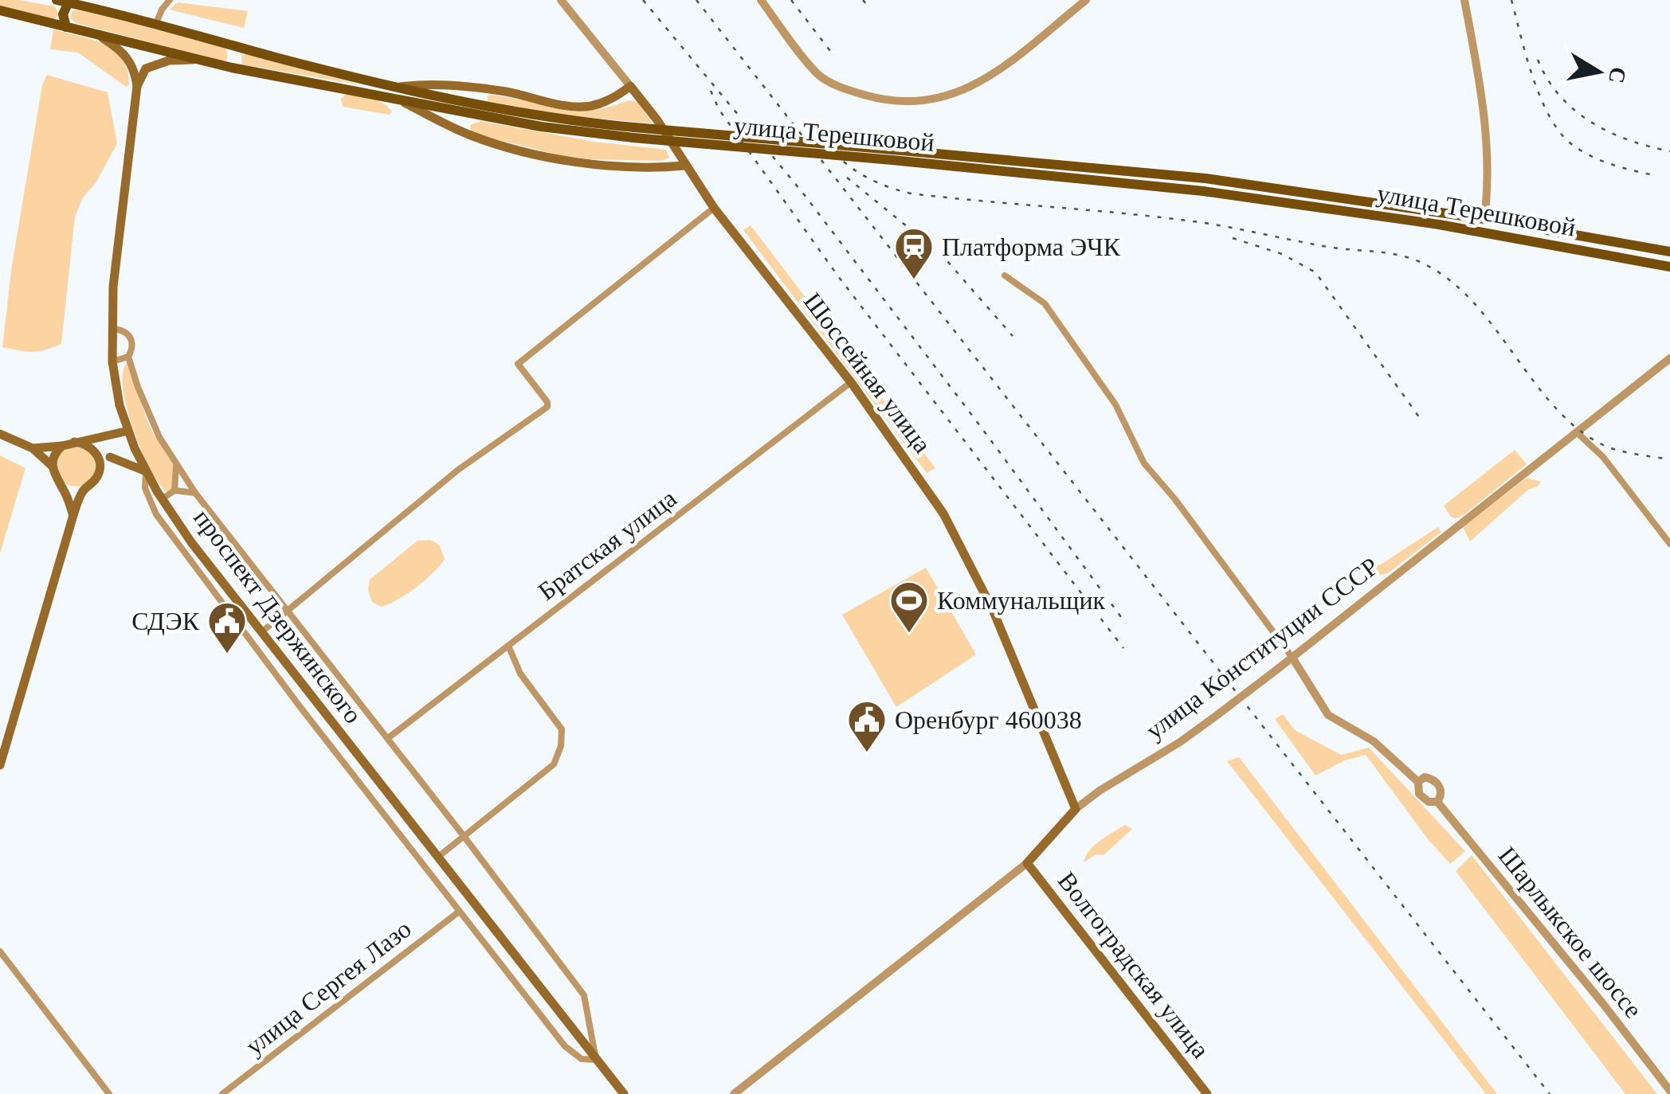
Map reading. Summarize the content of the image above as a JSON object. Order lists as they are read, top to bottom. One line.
{"streets":{"main road":["улица Терешковой","Шоссейная улица","проспект Дзержинского","улица Конституции СССР","Волгоградская улица"],"street":["Братская улица","Шарлыкское шоссе","улица Сергея Лазо"]},"crossings":[["Шоссейная улица","Братская улица"],["Шоссейная улица","улица Конституции СССР"],["улица Конституции СССР","Волгоградская улица"]],"places":{"station":["Платформа ЭЧК"],"sports":["Коммунальщик"],"public building":["СДЭК","Оренбург 460038"]},"north":"right"}
